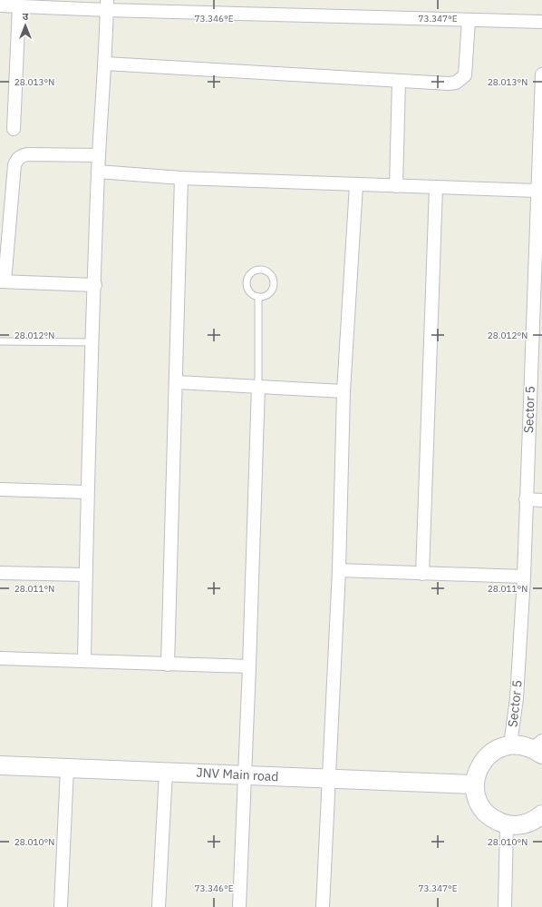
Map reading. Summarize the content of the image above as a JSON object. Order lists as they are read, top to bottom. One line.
{"streets":{"street":["Sector 5","JNV Main road"]},"north":"top","coordinates":["73.346°E","73.347°E","28.013°N","28.012°N","28.011°N","28.010°N"]}
